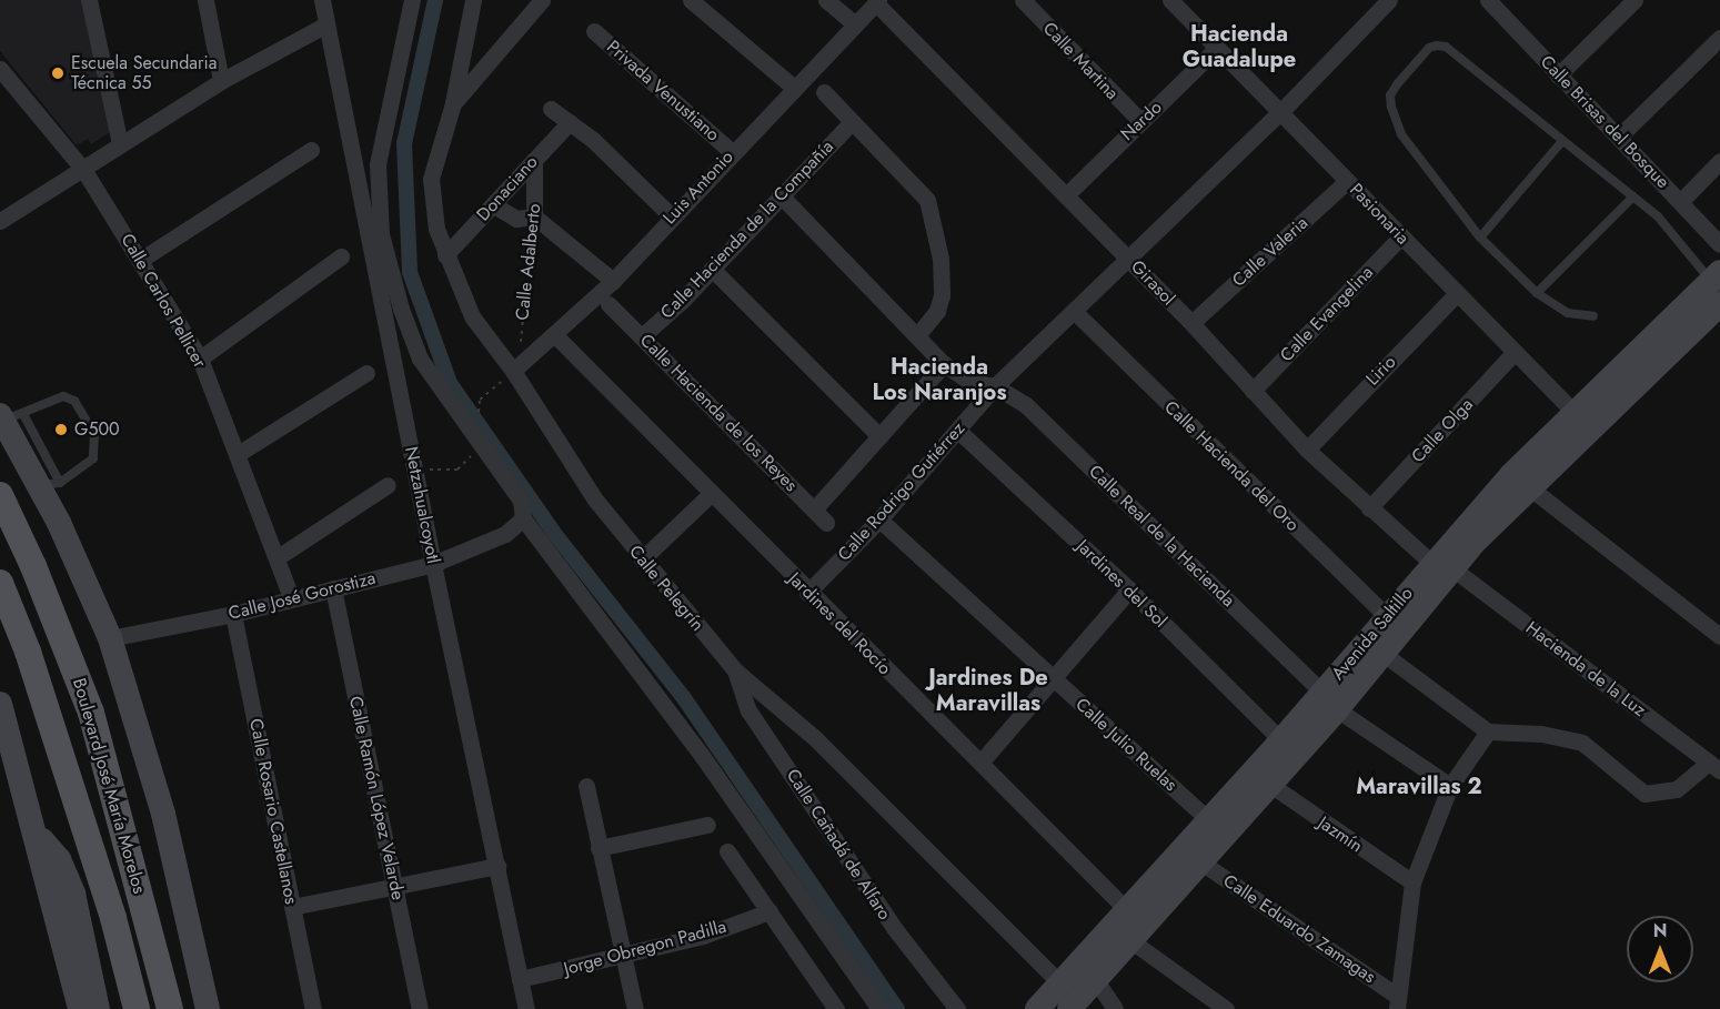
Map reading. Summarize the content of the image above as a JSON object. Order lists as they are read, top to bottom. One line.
{"streets":{"main road":["Boulevard José María Morelos"],"street":["Calle Martina","Privada Venustiano","Nardo","Calle Brisas del Bosque","Luis Antonio","Donaciano","Pasionaria","Calle Hacienda de la Compañía","Calle Valeria","Calle Adalberto","Girasol","Calle Carlos Pellicer","Calle Evangelina","Lirio","Calle Hacienda de los Reyes","Calle Olga","Calle Hacienda del Oro","Calle Rodrigo Gutiérrez","Netzahualcoyotl","Calle Real de la Hacienda","Jardines del Sol","Calle Pelegrín","Calle José Gorostiza","Jardines del Rocío","Avenida Saltillo","Hacienda de la Luz","Calle Julio Ruelas","Calle Ramón López Velarde","Calle Rosario Castellanos","Jazmín","Calle Cañadá de Alfaro","Calle Eduardo Zamagas","Jorge Obregon Padilla"]},"crossings":[["Calle Martina","Nardo"],["Privada Venustiano","Luis Antonio"],["Nardo","Pasionaria"],["Nardo","Girasol"],["Luis Antonio","Calle Adalberto"],["Luis Antonio","Girasol"],["Luis Antonio","Calle Pelegrín"],["Luis Antonio","Jardines del Rocío"],["Donaciano","Calle Adalberto"],["Donaciano","Calle Pelegrín"],["Pasionaria","Calle Valeria"],["Pasionaria","Calle Evangelina"],["Pasionaria","Lirio"],["Pasionaria","Calle Olga"],["Pasionaria","Calle Rodrigo Gutiérrez"],["Pasionaria","Avenida Saltillo"],["Calle Hacienda de la Compañía","Calle Hacienda de los Reyes"],["Calle Hacienda de la Compañía","Calle Real de la Hacienda"],["Calle Valeria","Girasol"],["Calle Adalberto","Calle Pelegrín"],["Girasol","Calle Evangelina"],["Girasol","Lirio"],["Girasol","Calle Olga"],["Girasol","Calle Rodrigo Gutiérrez"],["Girasol","Avenida Saltillo"],["Girasol","Hacienda de la Luz"],["Calle Carlos Pellicer","Calle José Gorostiza"],["Calle Hacienda del Oro","Calle Rodrigo Gutiérrez"],["Calle Hacienda del Oro","Avenida Saltillo"],["Calle Rodrigo Gutiérrez","Calle Real de la Hacienda"],["Calle Rodrigo Gutiérrez","Jardines del Sol"],["Calle Rodrigo Gutiérrez","Jardines del Rocío"],["Calle Rodrigo Gutiérrez","Calle Julio Ruelas"],["Netzahualcoyotl","Calle José Gorostiza"],["Netzahualcoyotl","Jorge Obregon Padilla"],["Calle Real de la Hacienda","Avenida Saltillo"],["Jardines del Sol","Avenida Saltillo"],["Calle Pelegrín","Avenida Saltillo"],["Calle Pelegrín","Calle Cañadá de Alfaro"],["Calle José Gorostiza","Calle Ramón López Velarde"],["Calle José Gorostiza","Calle Rosario Castellanos"],["Jardines del Rocío","Avenida Saltillo"],["Avenida Saltillo","Hacienda de la Luz"],["Avenida Saltillo","Calle Julio Ruelas"],["Avenida Saltillo","Jazmín"],["Avenida Saltillo","Calle Eduardo Zamagas"]],"districts":["Hacienda Guadalupe","Hacienda Los Naranjos","Jardines De Maravillas","Maravillas 2"],"places":["Escuela Secundaria Técnica 55","G500"],"north":"top"}
